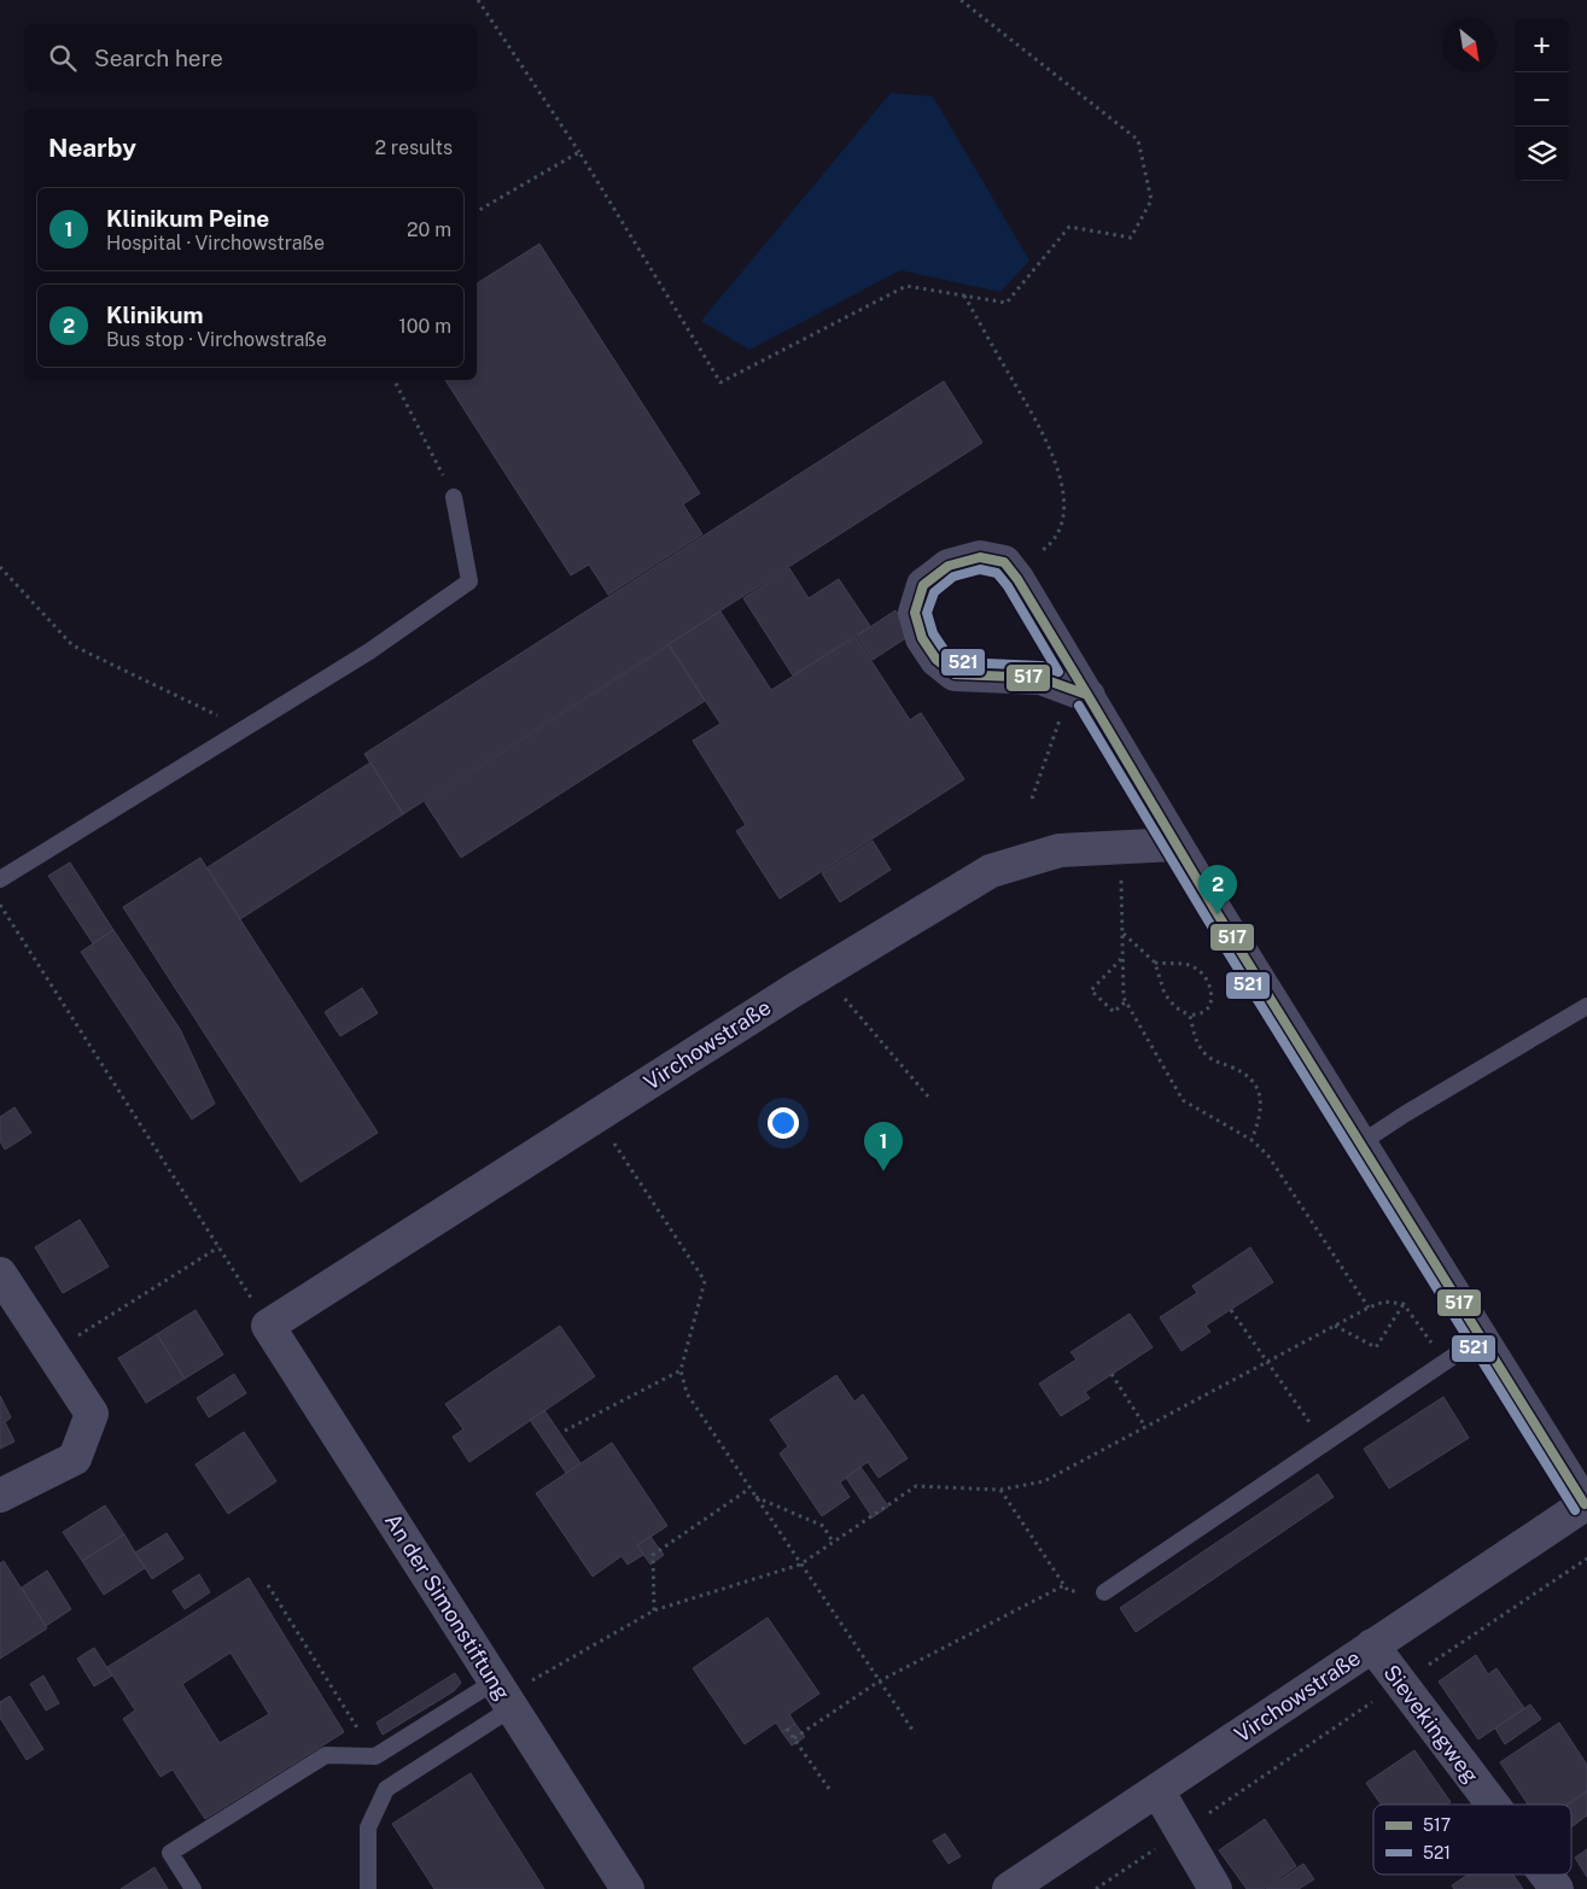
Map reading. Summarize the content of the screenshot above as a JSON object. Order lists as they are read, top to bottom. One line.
{"streets":{"street":["Virchowstraße","An der Simonstiftung","Sievekingweg"]},"crossings":[["Virchowstraße","An der Simonstiftung"],["Virchowstraße","Sievekingweg"]],"lines":["transit line 517","transit line 521"],"legend":["517","521"],"north":"bottom right","page":{"map_buttons":["+","−"],"search":"Search here","heading":["Nearby","2 results"],"list":[{"mark":"1","name":"Klinikum Peine","note":"Hospital · Virchowstraße","value":"20 m"},{"mark":"2","name":"Klinikum","note":"Bus stop · Virchowstraße","value":"100 m"}],"pins":["2","1"]}}
